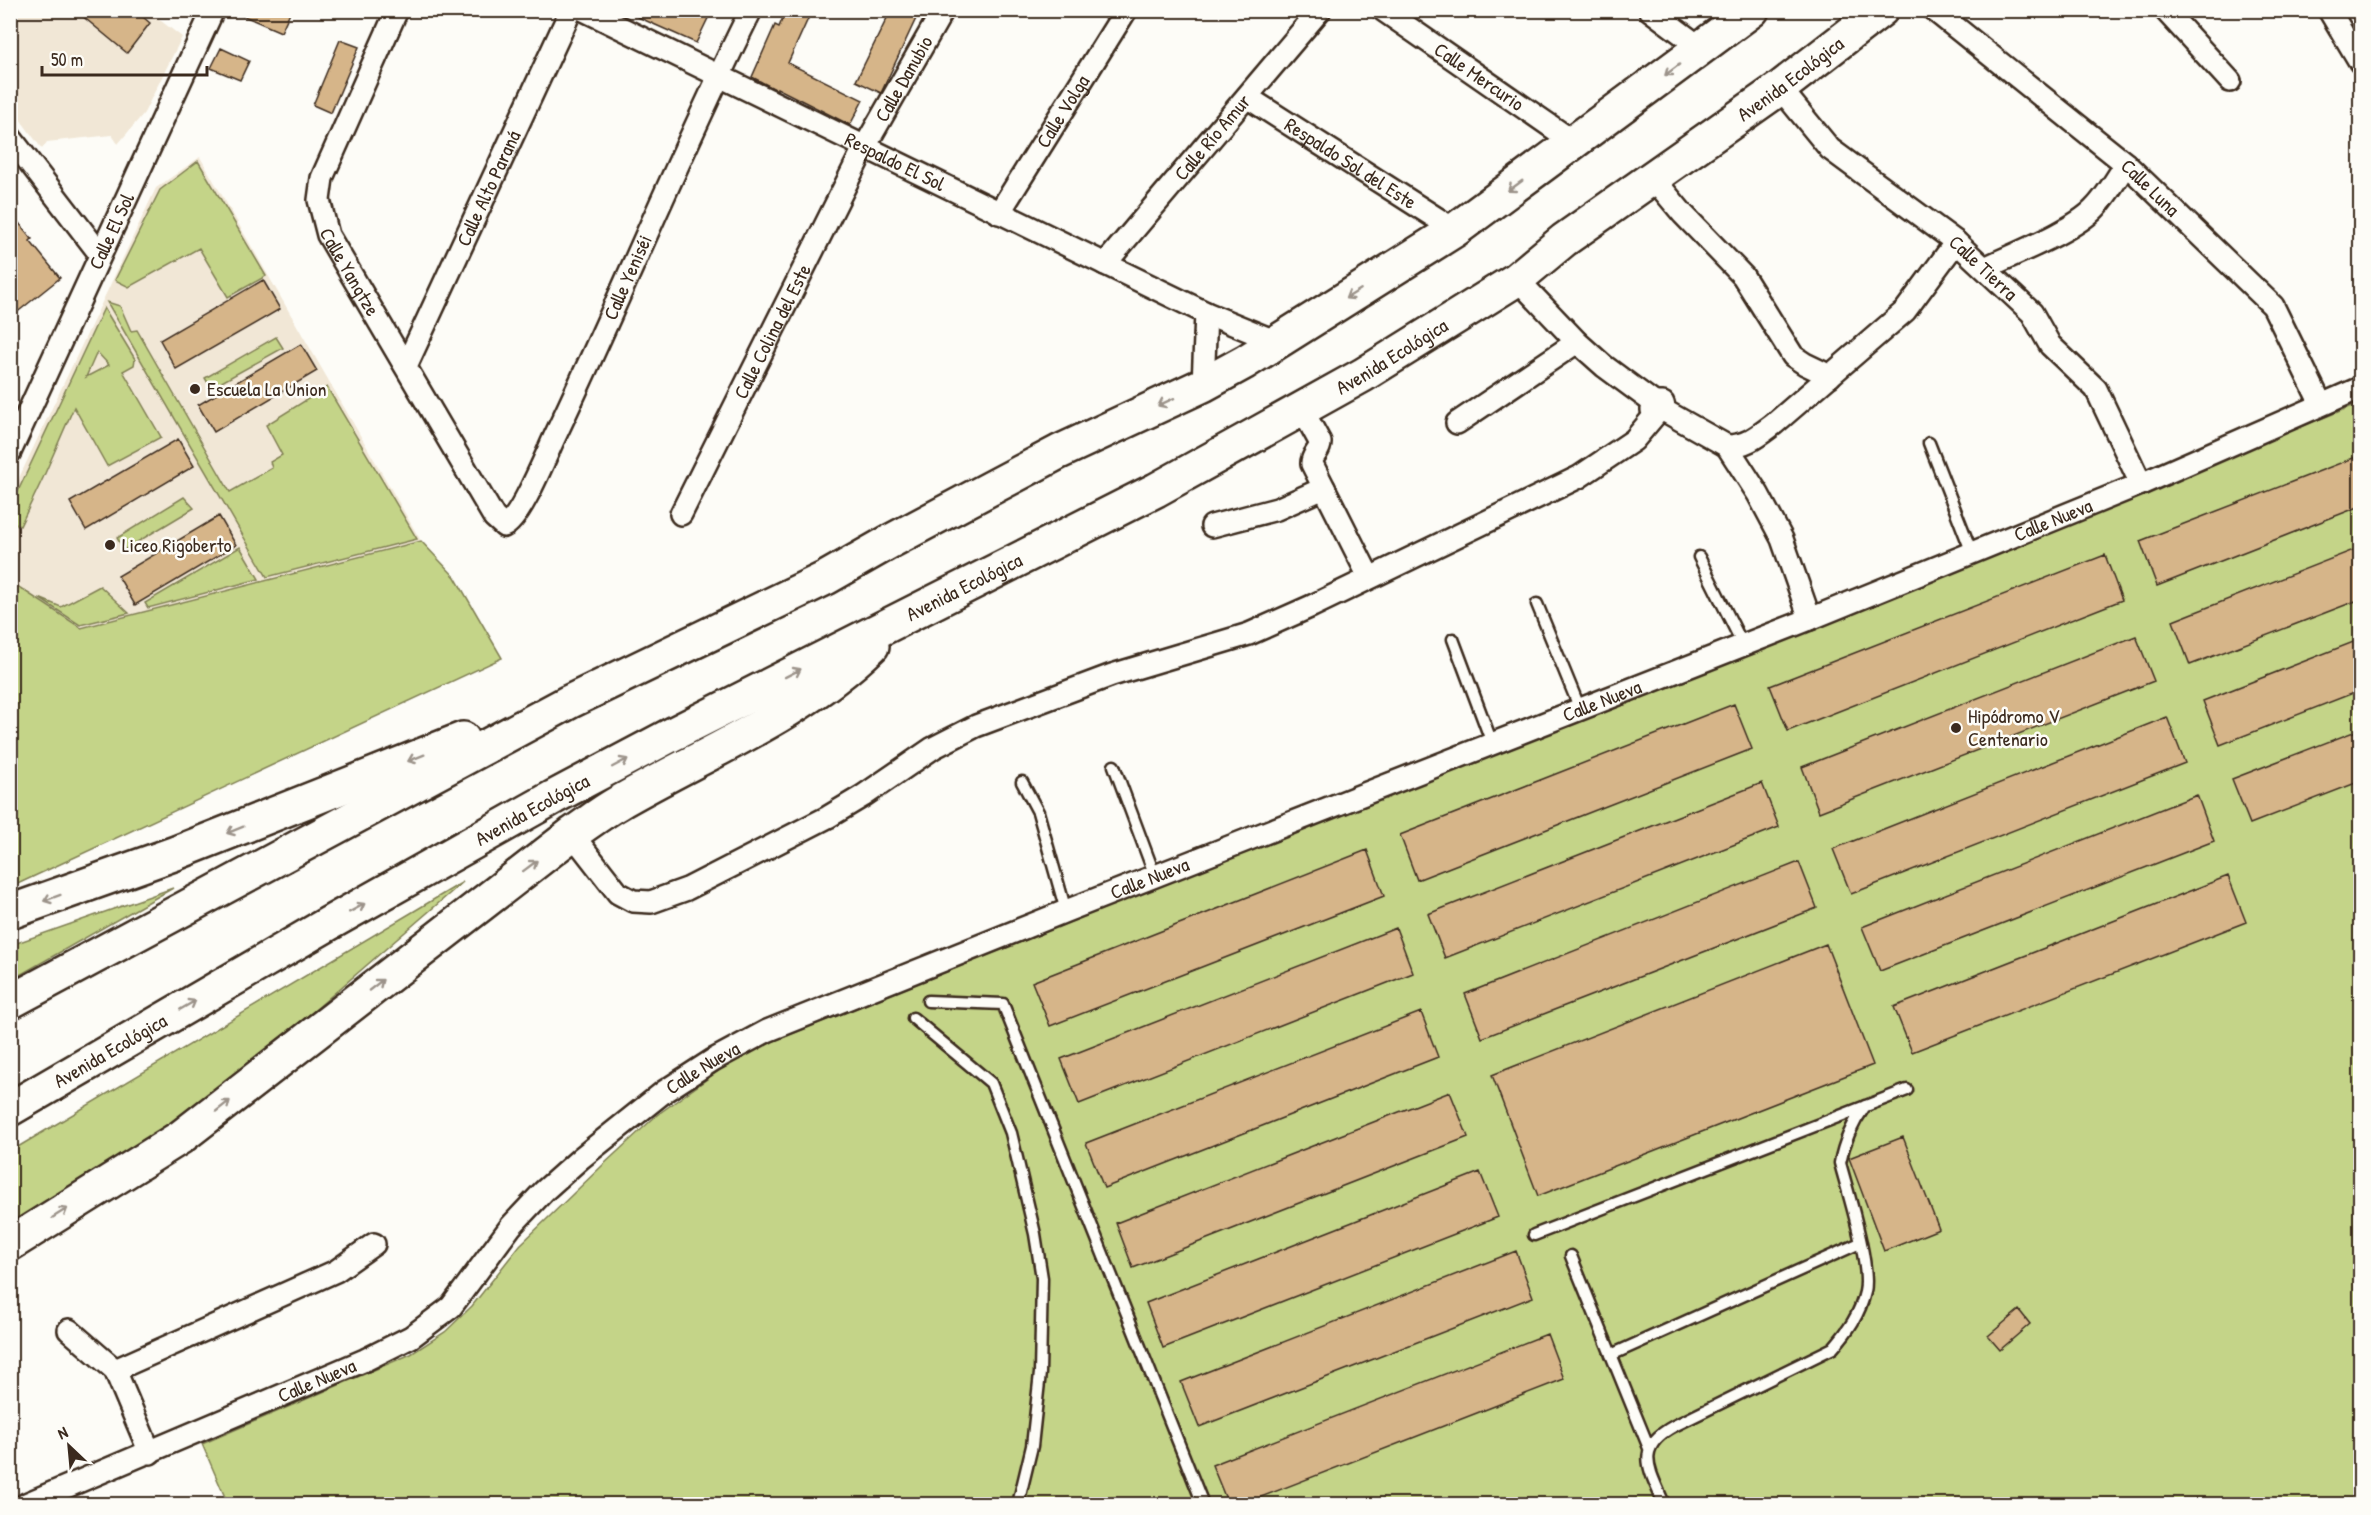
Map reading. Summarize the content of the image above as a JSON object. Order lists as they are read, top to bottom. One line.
{"streets":{"main road":["Avenida Ecológica"],"street":["Calle Mercurio","Calle Danubio","Calle Volga","Calle Río Amur","Respaldo El Sol","Respaldo Sol del Este","Calle Alto Paraná","Calle Luna","Calle El Sol","Calle Tierra","Calle Yangtze","Calle Yeniséi","Calle Colina del Este","Calle Nueva"]},"crossings":[["Calle Danubio","Respaldo El Sol"],["Calle Danubio","Calle Colina del Este"],["Avenida Ecológica","Calle Tierra"],["Calle Volga","Respaldo El Sol"],["Calle Río Amur","Respaldo El Sol"],["Calle Río Amur","Respaldo Sol del Este"],["Respaldo El Sol","Calle Yeniséi"],["Respaldo El Sol","Calle Colina del Este"],["Calle Alto Paraná","Calle Yangtze"],["Calle Luna","Calle Nueva"],["Calle Tierra","Calle Nueva"],["Calle Yangtze","Calle Yeniséi"]],"places":["Escuela La Union","Liceo Rigoberto","Hipódromo V Centenario"],"scale_bar":"50 m","north":"top left"}
